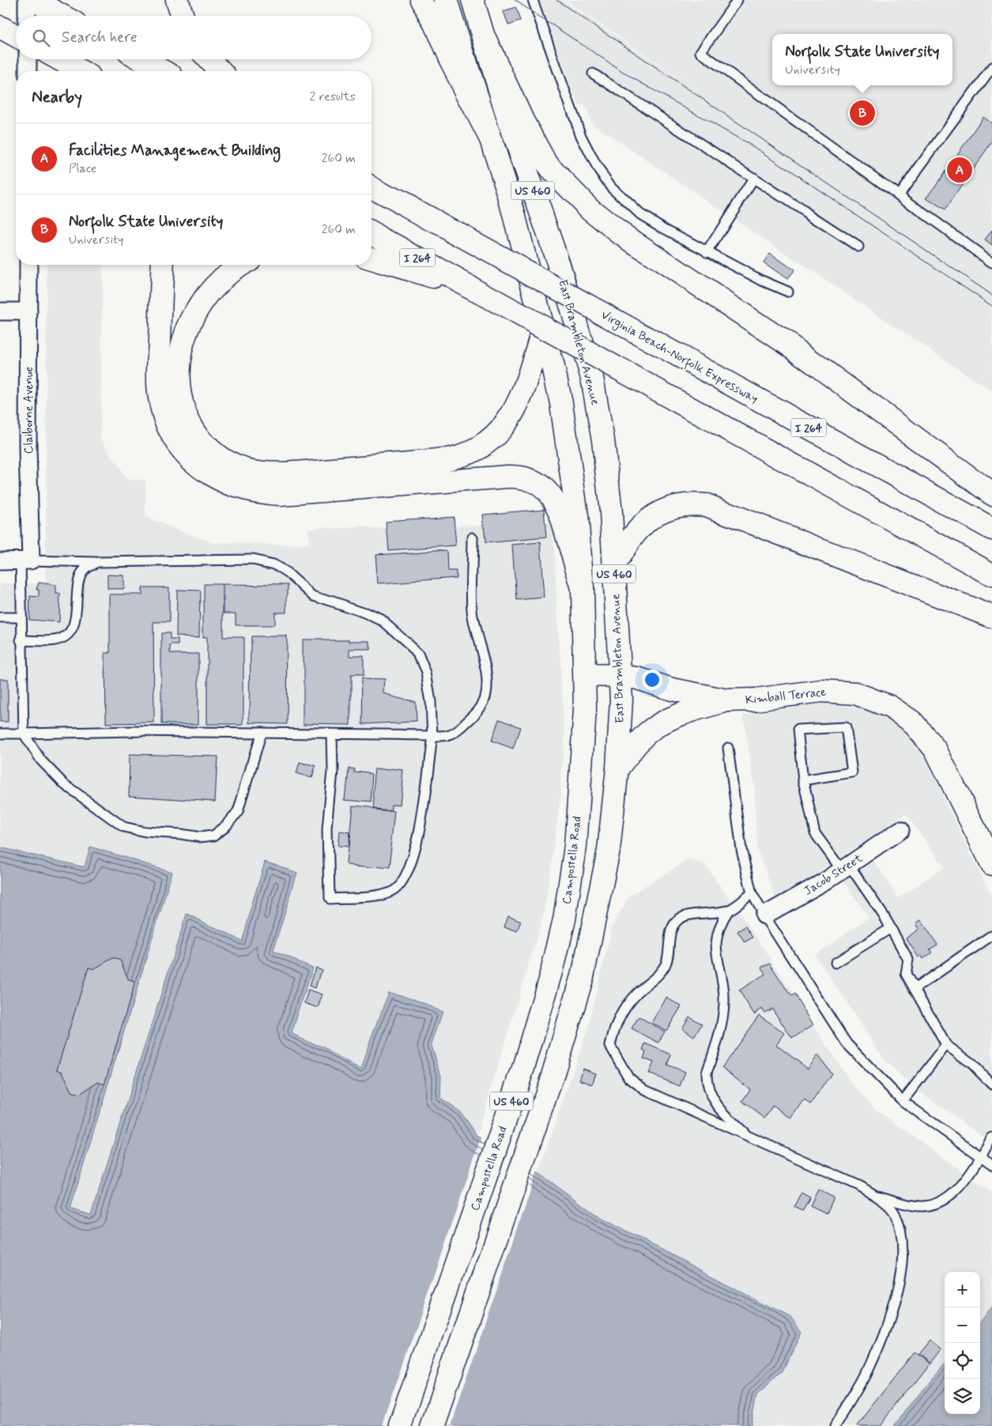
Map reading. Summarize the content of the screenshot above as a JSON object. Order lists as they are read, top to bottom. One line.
{"streets":{"main road":["US 460","I 264","East Brambleton Avenue","Virginia Beach-Norfolk Expressway","Kimball Terrace","Campostella Road"],"street":["Claiborne Avenue","Jacob Street"]},"crossings":[["US 460","East Brambleton Avenue"],["US 460","Kimball Terrace"],["US 460","Campostella Road"],["East Brambleton Avenue","Kimball Terrace"],["Kimball Terrace","Campostella Road"]],"page":{"search":"Search here","popup":["Norfolk State University","University"],"heading":["Nearby","2 results"],"pins":["B","A"],"list":[{"mark":"A","name":"Facilities Management Building","note":"Place","value":"260 m"},{"mark":"B","name":"Norfolk State University","note":"University","value":"260 m"}],"map_buttons":["+","−"]}}
